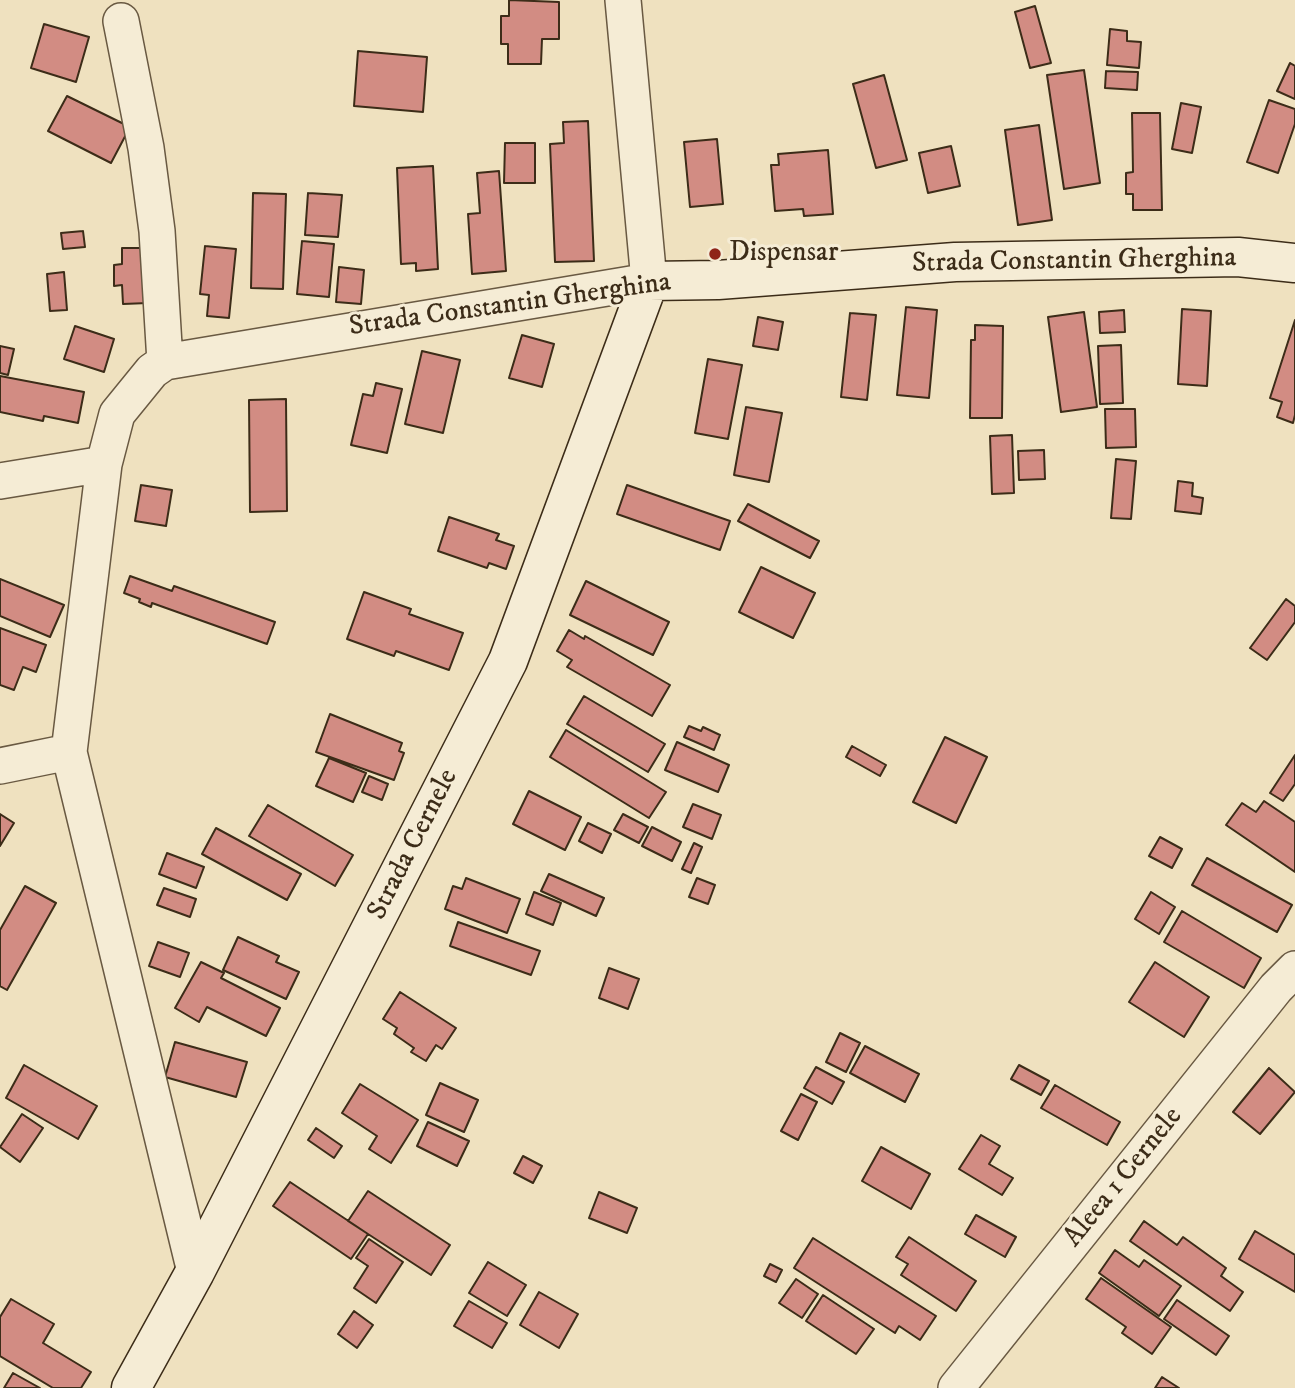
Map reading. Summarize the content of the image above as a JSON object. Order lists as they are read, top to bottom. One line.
{"streets":{"street":["Strada Constantin Gherghina","Strada Cernele","Aleea 1 Cernele"]},"crossings":[["Strada Constantin Gherghina","Strada Cernele"]],"places":["Dispensar"]}
